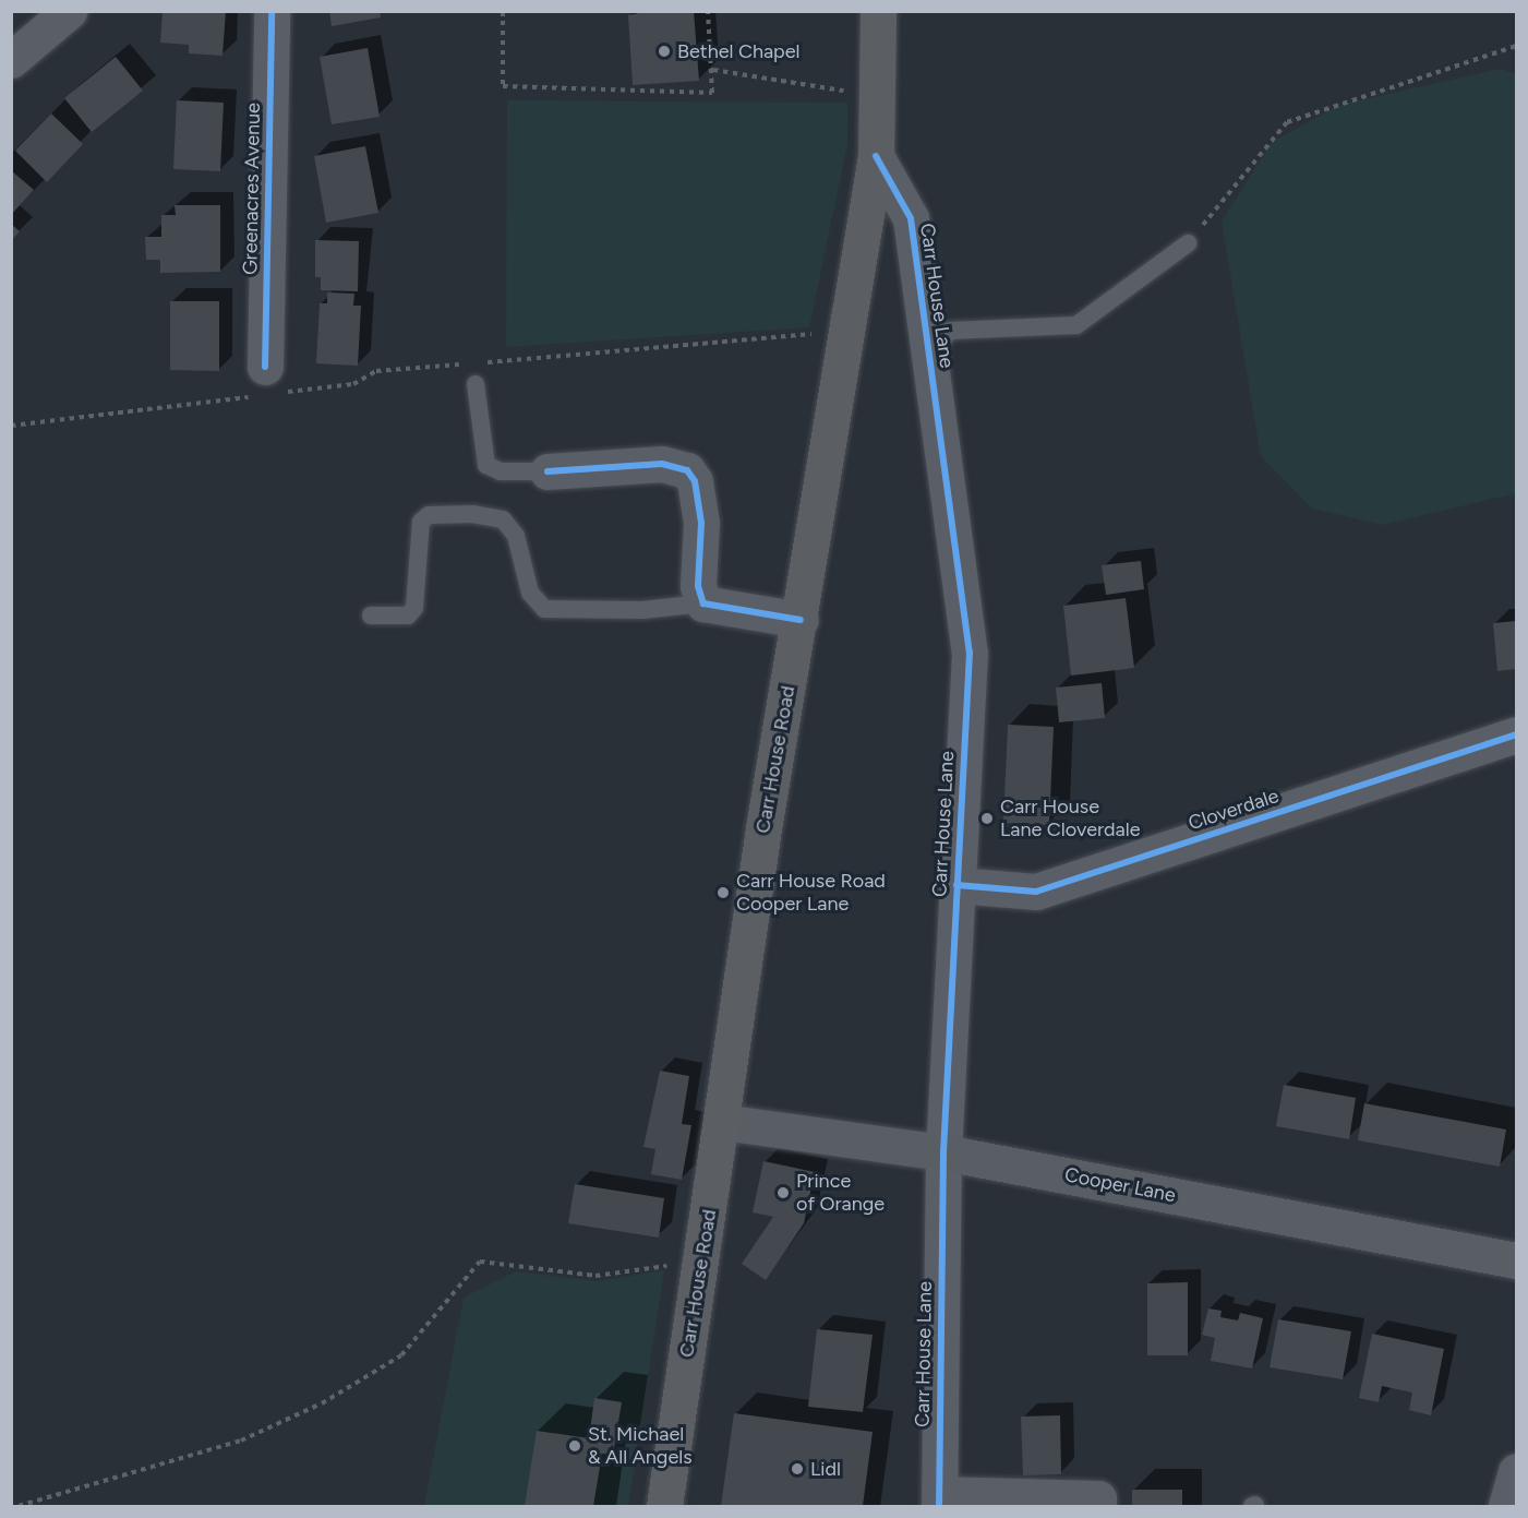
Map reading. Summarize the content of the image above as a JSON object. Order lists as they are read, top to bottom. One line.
{"streets":{"highway":["Carr House Road"],"main road":["Cooper Lane"],"street":["Greenacres Avenue","Carr House Lane","Cloverdale"]},"crossings":[["Carr House Lane","Carr House Road"],["Carr House Lane","Cloverdale"],["Carr House Lane","Cooper Lane"],["Carr House Road","Cooper Lane"]],"places":["Bethel Chapel","Carr House Lane Cloverdale","Carr House Road Cooper Lane","Prince of Orange","St. Michael & All Angels","Lidl"]}
